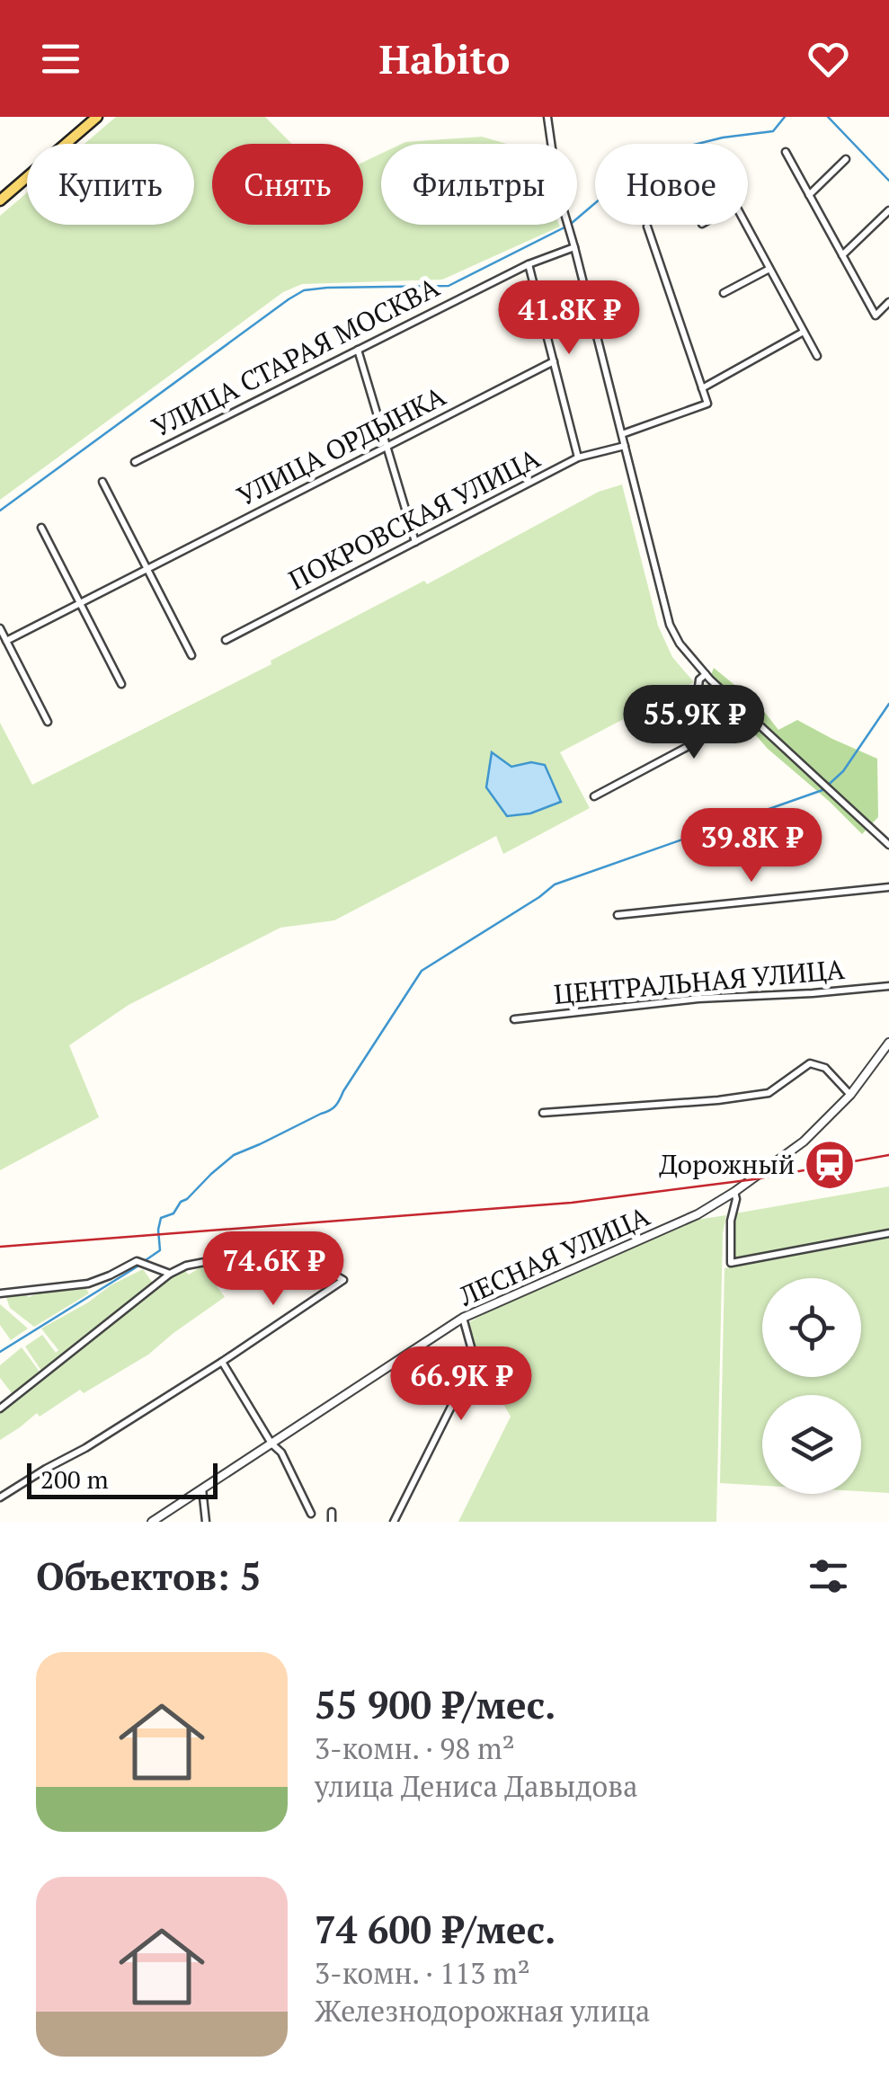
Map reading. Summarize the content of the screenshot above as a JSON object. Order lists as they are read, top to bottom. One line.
{"streets":{"street":["УЛИЦА СТАРАЯ МОСКВА","УЛИЦА ОРДЫНКА","ПОКРОВСКАЯ УЛИЦА","ЦЕНТРАЛЬНАЯ УЛИЦА","ЛЕСНАЯ УЛИЦА"]},"places":{"station":["Дорожный"]},"scale_bar":"200 m","page":{"header":"Habito","chip":["Купить","Снять","Фильтры","Новое"],"price":["41.8K ₽","55.9K ₽","39.8K ₽","74.6K ₽","66.9K ₽"],"scale":"200 m","heading":"Объектов: 5","list":[{"name":"55 900 ₽/мес.","note":"3-комн. · 98 m² · улица Дениса Давыдова"},{"name":"74 600 ₽/мес.","note":"3-комн. · 113 m² · Железнодорожная улица"}]}}
